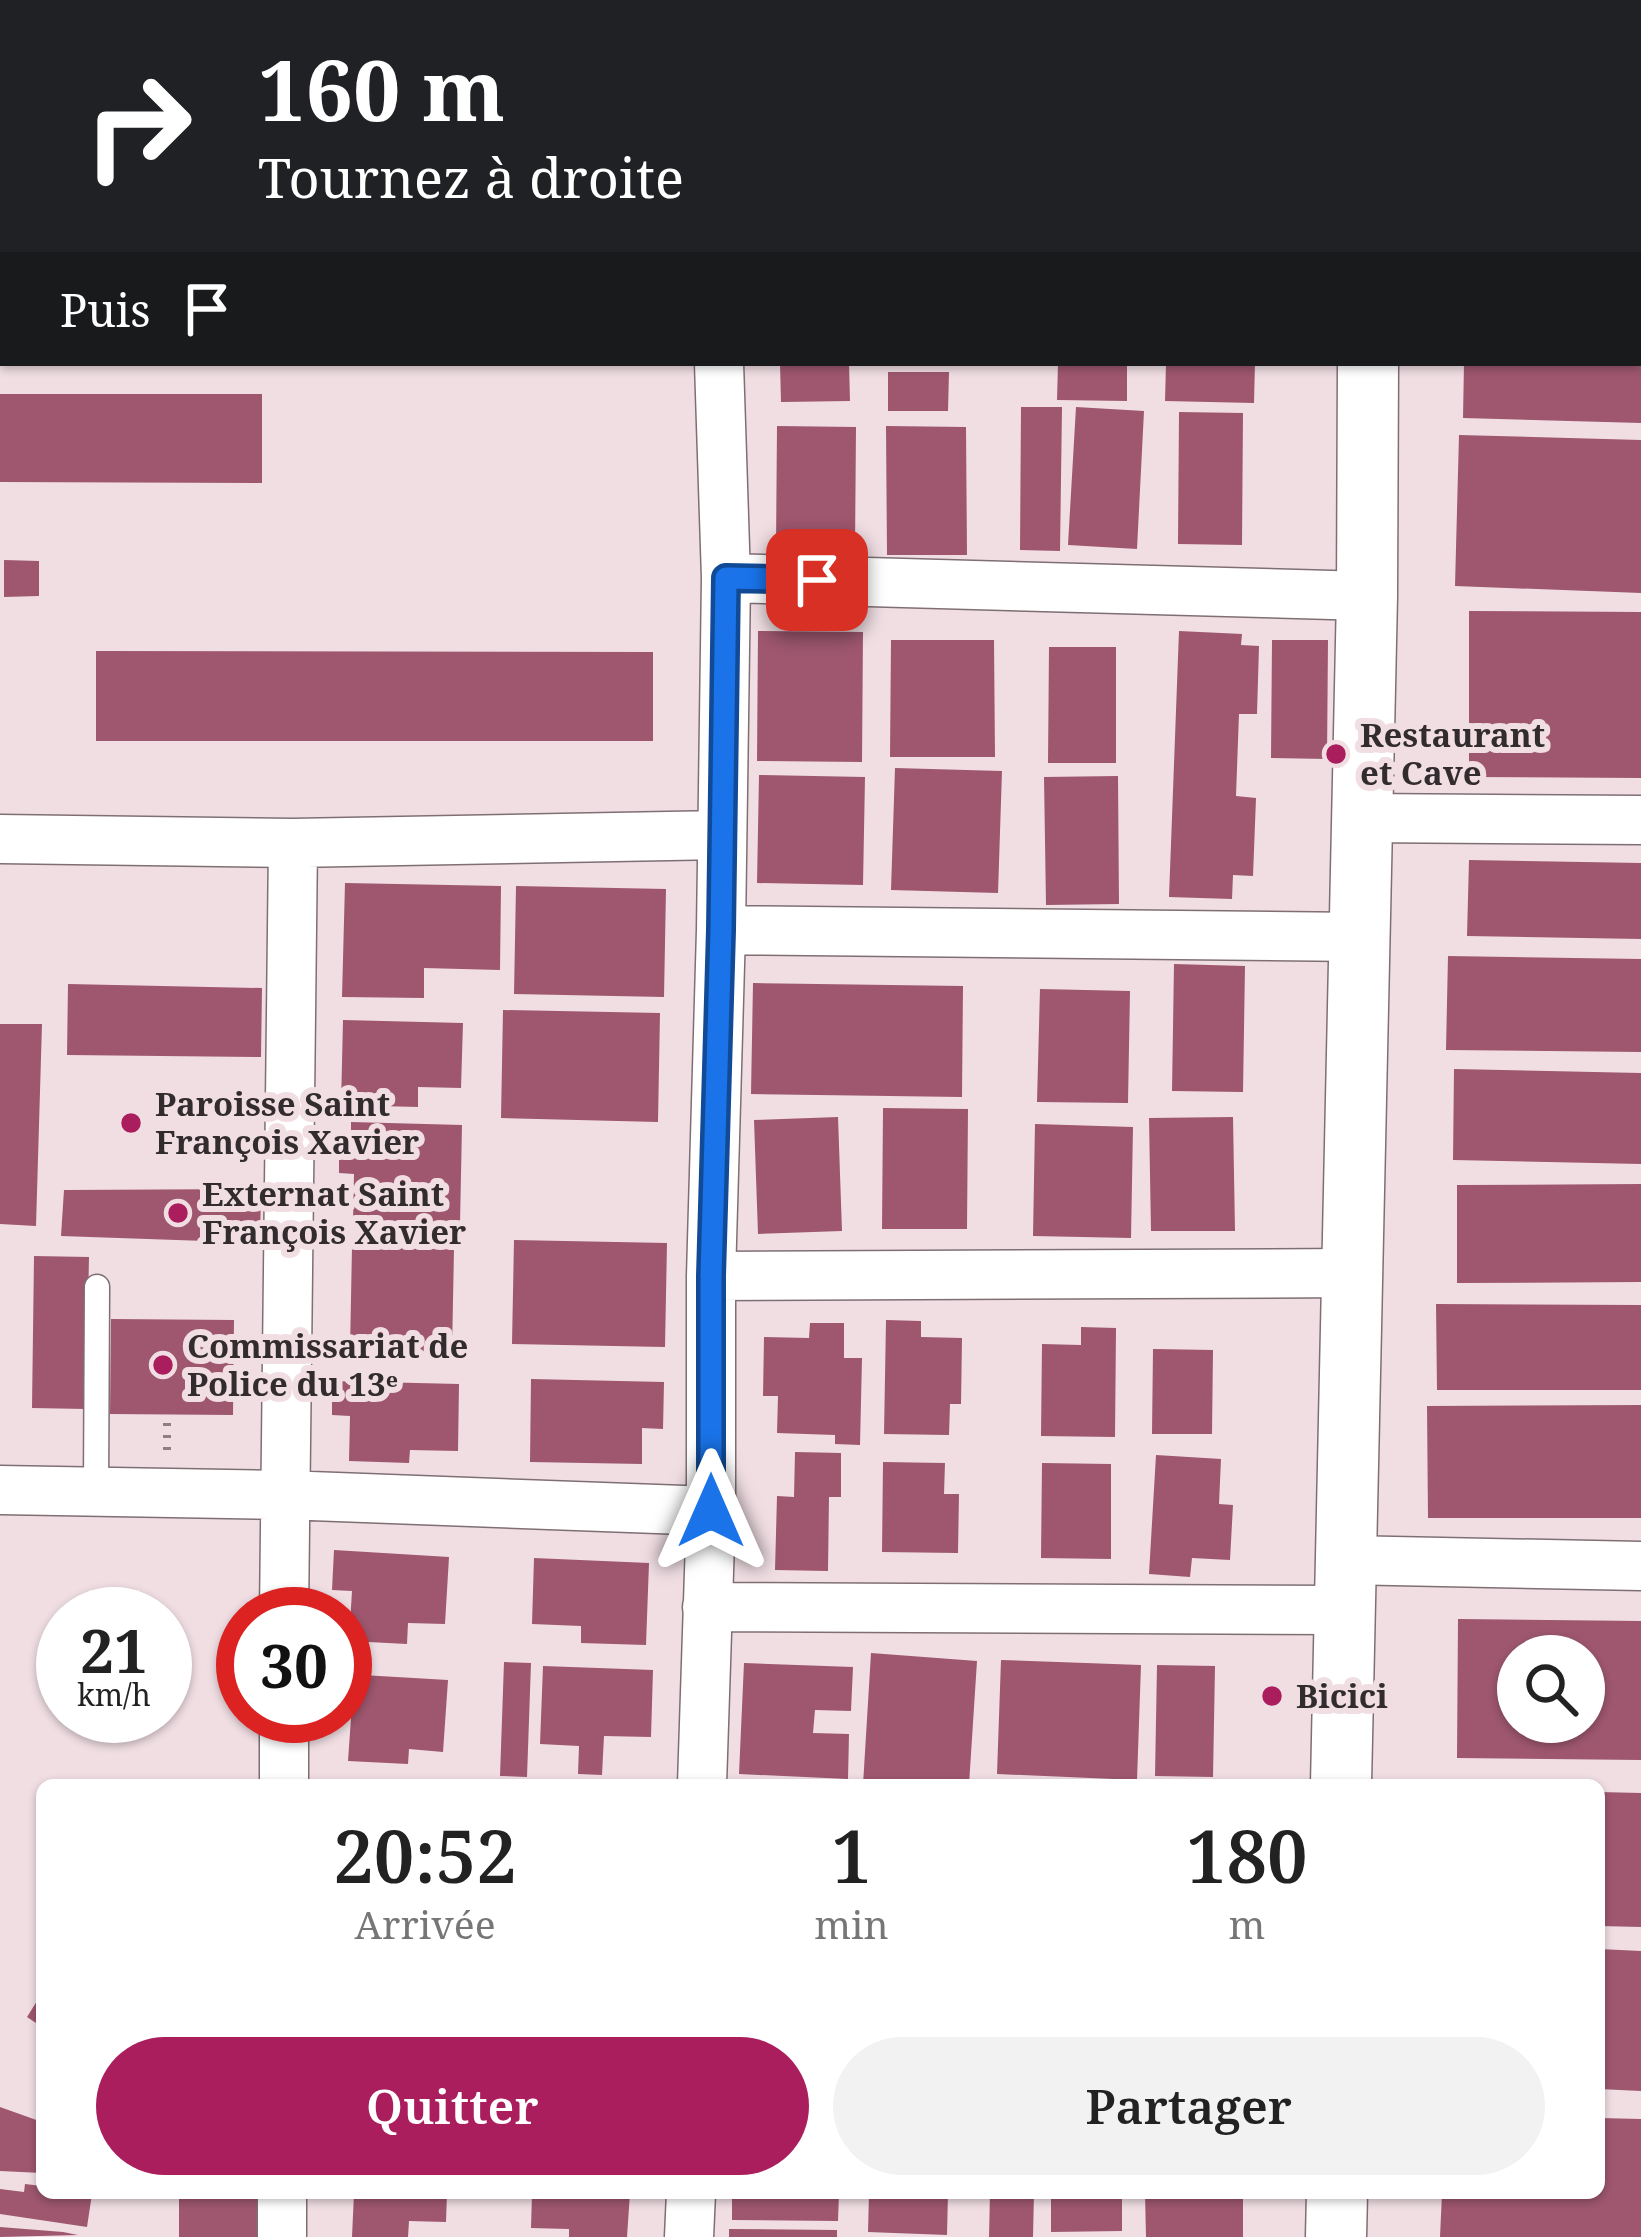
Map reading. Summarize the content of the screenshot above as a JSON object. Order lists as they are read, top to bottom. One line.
{"places":["Restaurant et Cave","Paroisse Saint François Xavier","Externat Saint François Xavier","Commissariat de Police du 13ᵉ","Bicici"],"page":{"turn":["160 m","Tournez à droite"],"then":"Puis","speed":"21 km/h","limit":"30","eta":["20:52","Arrivée","1","min","180","m"],"buttons":["Quitter","Partager"]}}
